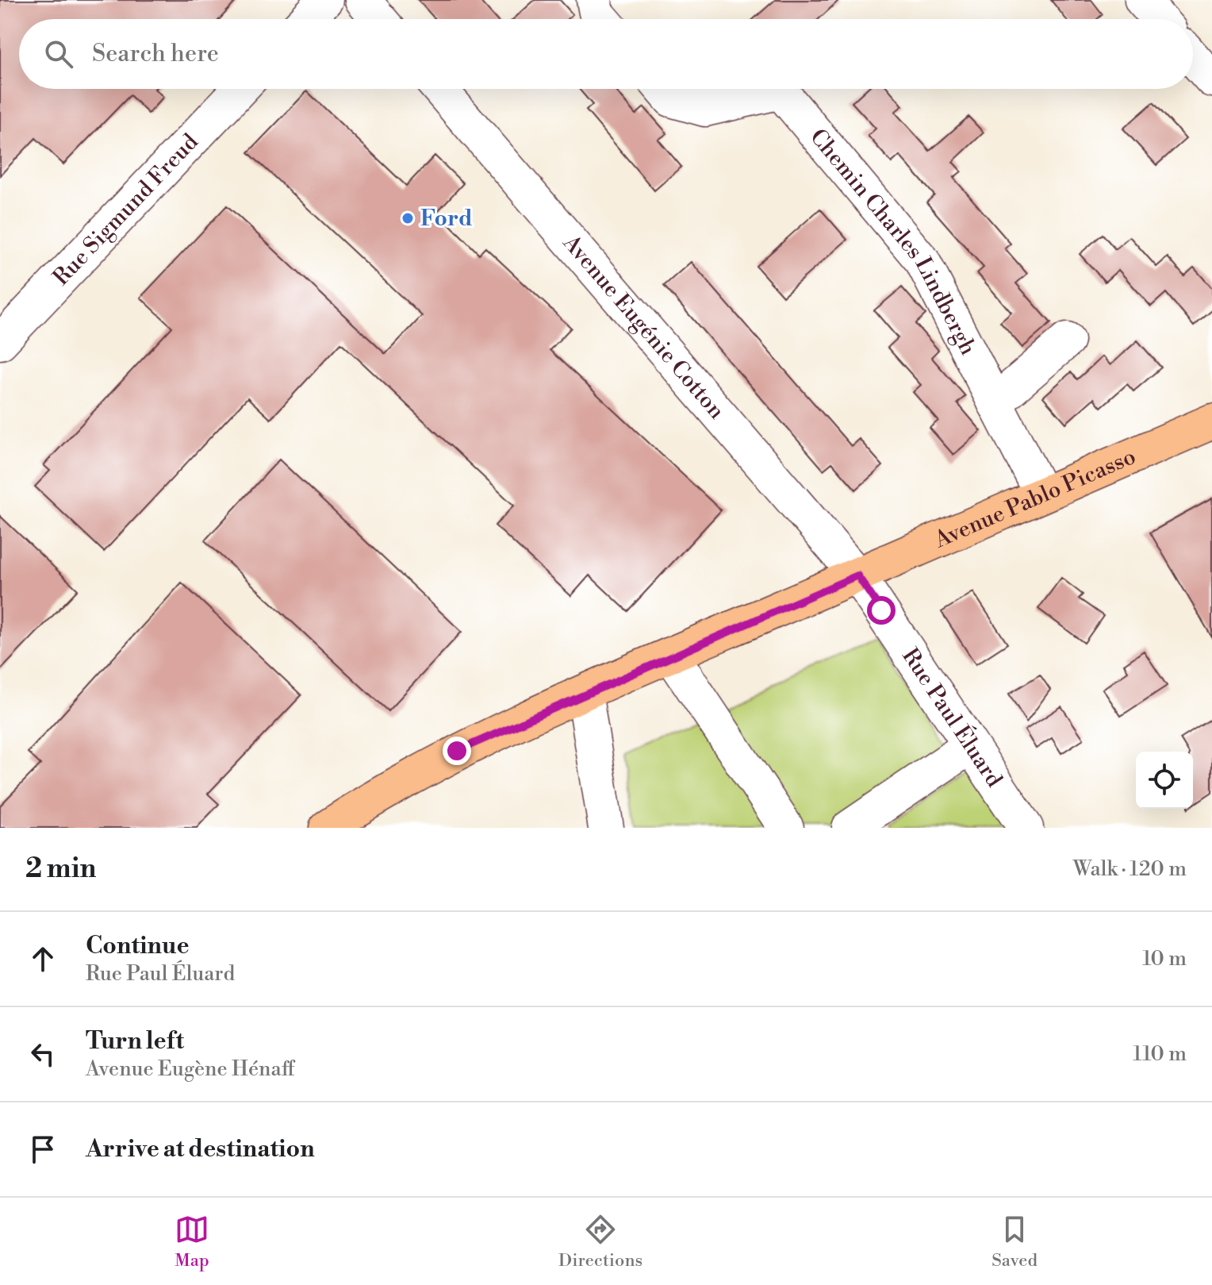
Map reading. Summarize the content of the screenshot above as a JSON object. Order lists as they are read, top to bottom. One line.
{"streets":{"main road":["Avenue Pablo Picasso"],"street":["Rue Sigmund Freud","Chemin Charles Lindbergh","Avenue Eugénie Cotton","Rue Paul Éluard"]},"crossings":[["Chemin Charles Lindbergh","Avenue Pablo Picasso"],["Avenue Eugénie Cotton","Avenue Pablo Picasso"],["Avenue Eugénie Cotton","Rue Paul Éluard"],["Avenue Pablo Picasso","Rue Paul Éluard"]],"places":["Ford"],"page":{"search":"Search here","heading":["2 min","Walk · 120 m"],"list":[["Continue","Rue Paul Éluard","10 m"],["Turn left","Avenue Eugène Hénaff","110 m"],"Arrive at destination"],"nav":["Map","Directions","Saved"]}}
